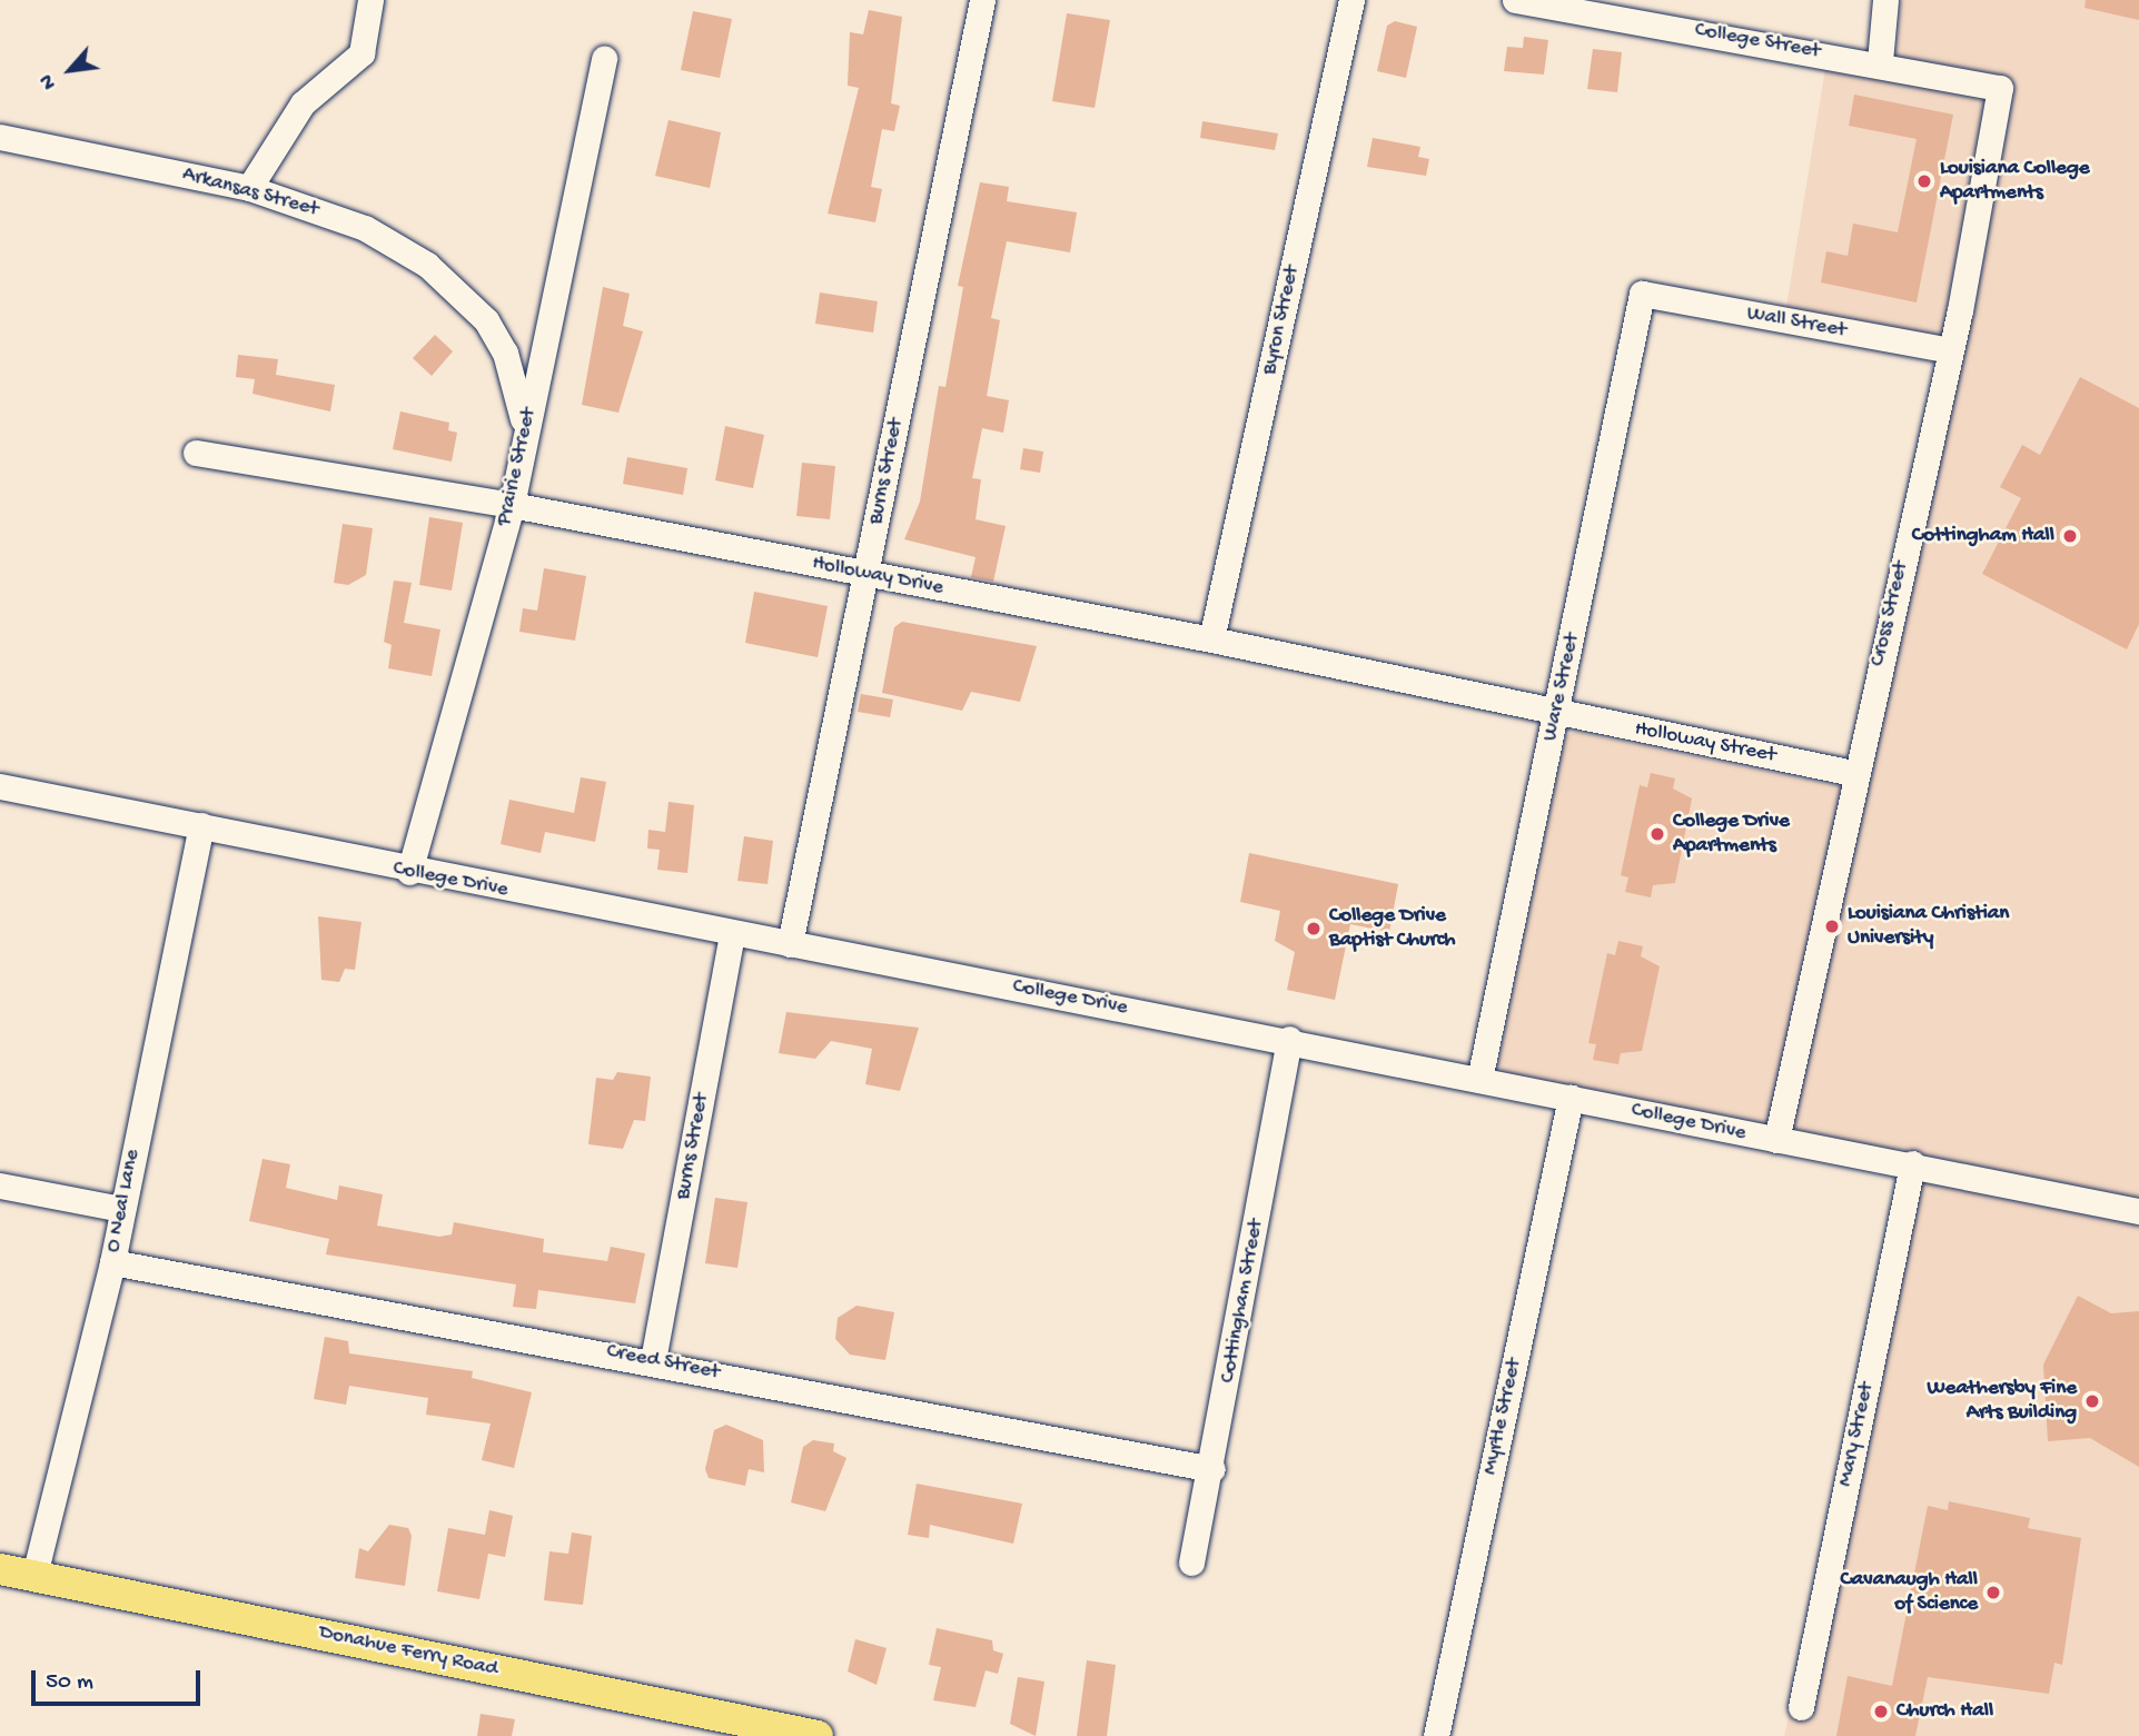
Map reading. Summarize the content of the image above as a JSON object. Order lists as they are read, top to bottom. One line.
{"streets":{"main road":["Donahue Ferry Road"],"street":["College Street","Arkansas Street","Byron Street","Wall Street","Prairie Street","Burns Street","Holloway Drive","Cross Street","Ware Street","Holloway Street","College Drive","O Neal Lane","Cottingham Street","Creed Street","Myrtle Street","Mary Street"]},"crossings":[["College Street","Cross Street"],["Arkansas Street","Prairie Street"],["Byron Street","Holloway Drive"],["Wall Street","Cross Street"],["Wall Street","Ware Street"],["Prairie Street","Holloway Drive"],["Prairie Street","College Drive"],["Burns Street","Holloway Drive"],["Burns Street","College Drive"],["Burns Street","Creed Street"],["Holloway Drive","Ware Street"],["Holloway Drive","Holloway Street"],["Cross Street","Holloway Street"],["Cross Street","College Drive"],["Ware Street","Holloway Street"],["Ware Street","College Drive"],["College Drive","O Neal Lane"],["College Drive","Cottingham Street"],["College Drive","Myrtle Street"],["College Drive","Mary Street"],["O Neal Lane","Creed Street"],["O Neal Lane","Donahue Ferry Road"],["Cottingham Street","Creed Street"]],"places":["Louisiana College Apartments","Cottingham Hall","College Drive Apartments","Louisiana Christian University","College Drive Baptist Church","Weathersby Fine Arts Building","Cavanaugh Hall of Science","Church Hall"],"scale_bar":"50 m","north":"bottom left"}
